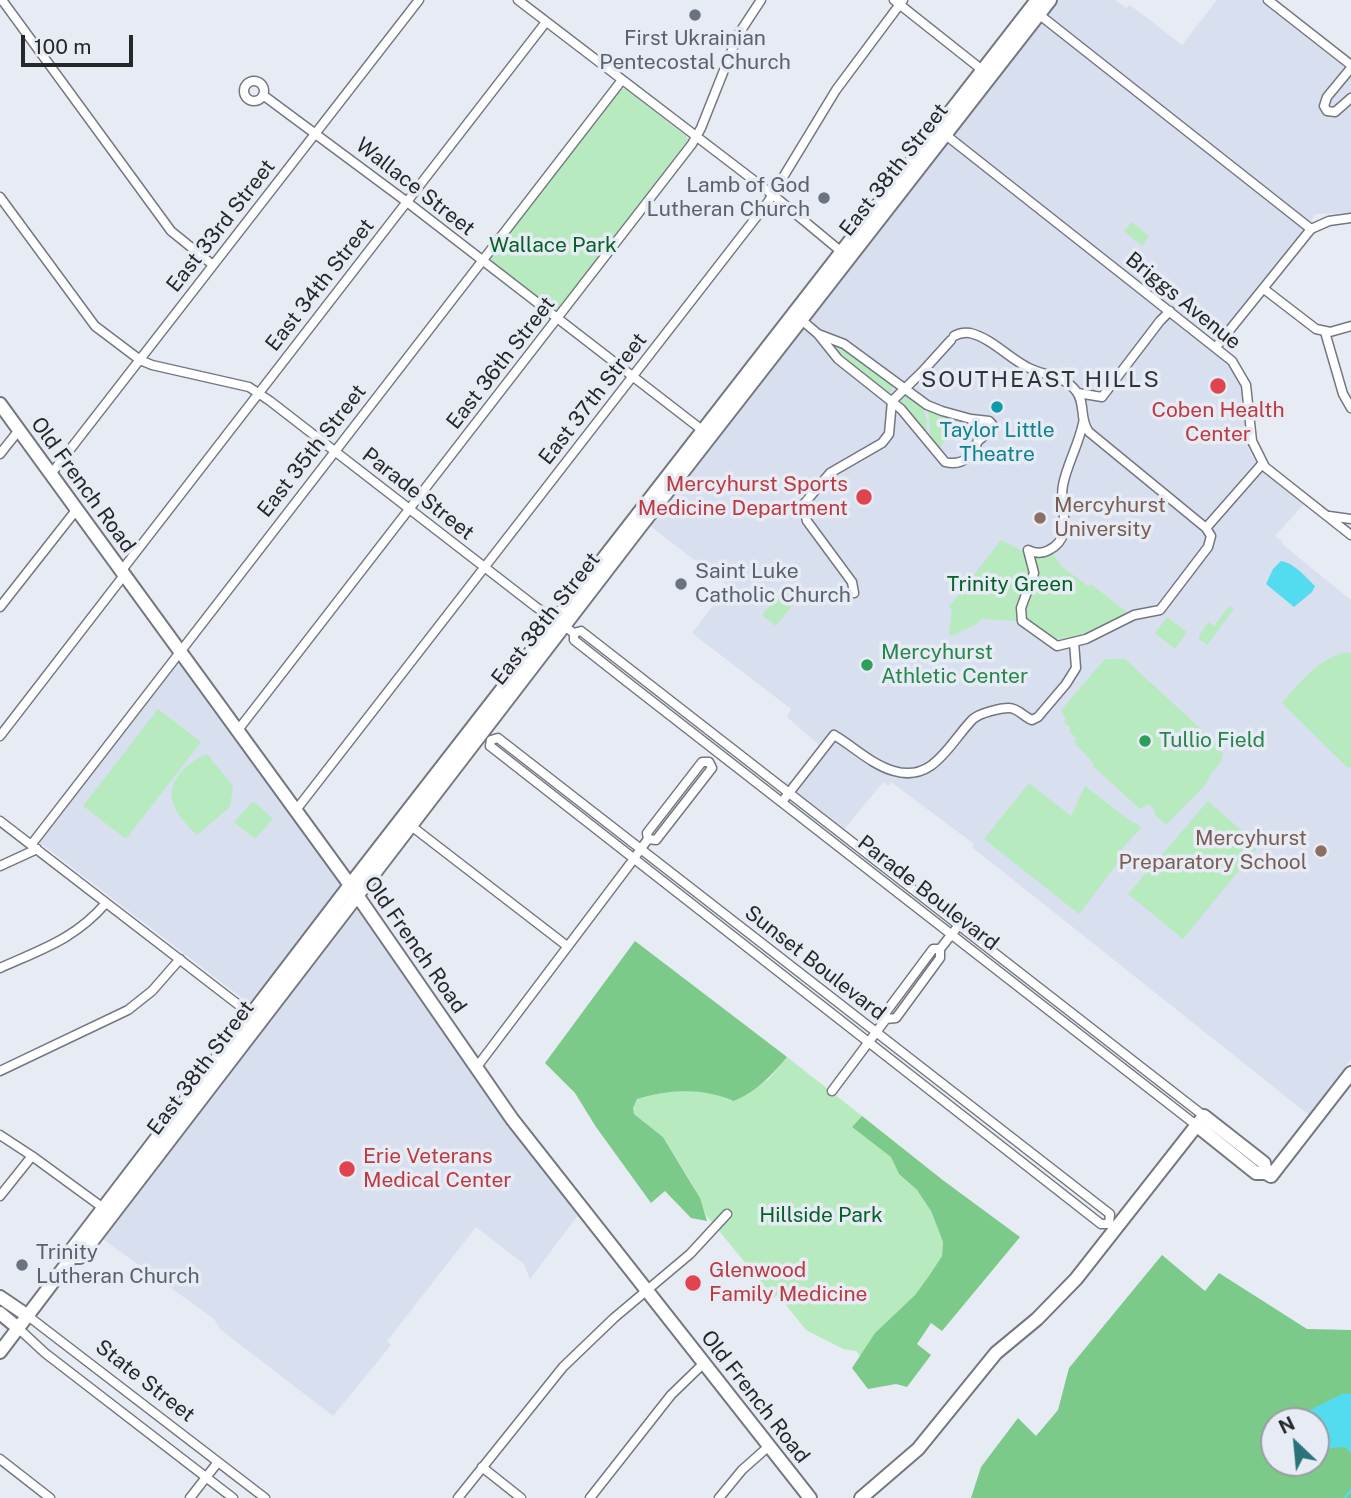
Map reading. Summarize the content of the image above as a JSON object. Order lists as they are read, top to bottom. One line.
{"streets":{"main road":["East 38th Street","Old French Road","Parade Boulevard","State Street"],"street":["Wallace Street","East 33rd Street","East 34th Street","Briggs Avenue","East 36th Street","East 37th Street","East 35th Street","Parade Street","Sunset Boulevard"]},"crossings":[["East 38th Street","Wallace Street"],["East 38th Street","Briggs Avenue"],["East 38th Street","Old French Road"],["East 38th Street","Parade Street"],["East 38th Street","Parade Boulevard"],["East 38th Street","Sunset Boulevard"],["East 38th Street","State Street"],["Wallace Street","East 33rd Street"],["Wallace Street","East 34th Street"],["Wallace Street","East 36th Street"],["Wallace Street","East 37th Street"],["Wallace Street","East 35th Street"],["East 33rd Street","Old French Road"],["East 33rd Street","Parade Street"],["East 34th Street","Old French Road"],["East 34th Street","Parade Street"],["East 36th Street","Old French Road"],["East 36th Street","Parade Street"],["East 37th Street","Old French Road"],["East 37th Street","Parade Street"],["East 35th Street","Old French Road"],["East 35th Street","Parade Street"],["Parade Street","Parade Boulevard"]],"districts":["SOUTHEAST HILLS"],"parks":["Wallace Park","Trinity Green","Hillside Park"],"places":["First Ukrainian Pentecostal Church","Lamb of God Lutheran Church","Coben Health Center","Taylor Little Theatre","Mercyhurst Sports Medicine Department","Mercyhurst University","Saint Luke Catholic Church","Mercyhurst Athletic Center","Tullio Field","Mercyhurst Preparatory School","Erie Veterans Medical Center","Trinity Lutheran Church","Glenwood Family Medicine"],"scale_bar":"100 m","north":"top left"}
